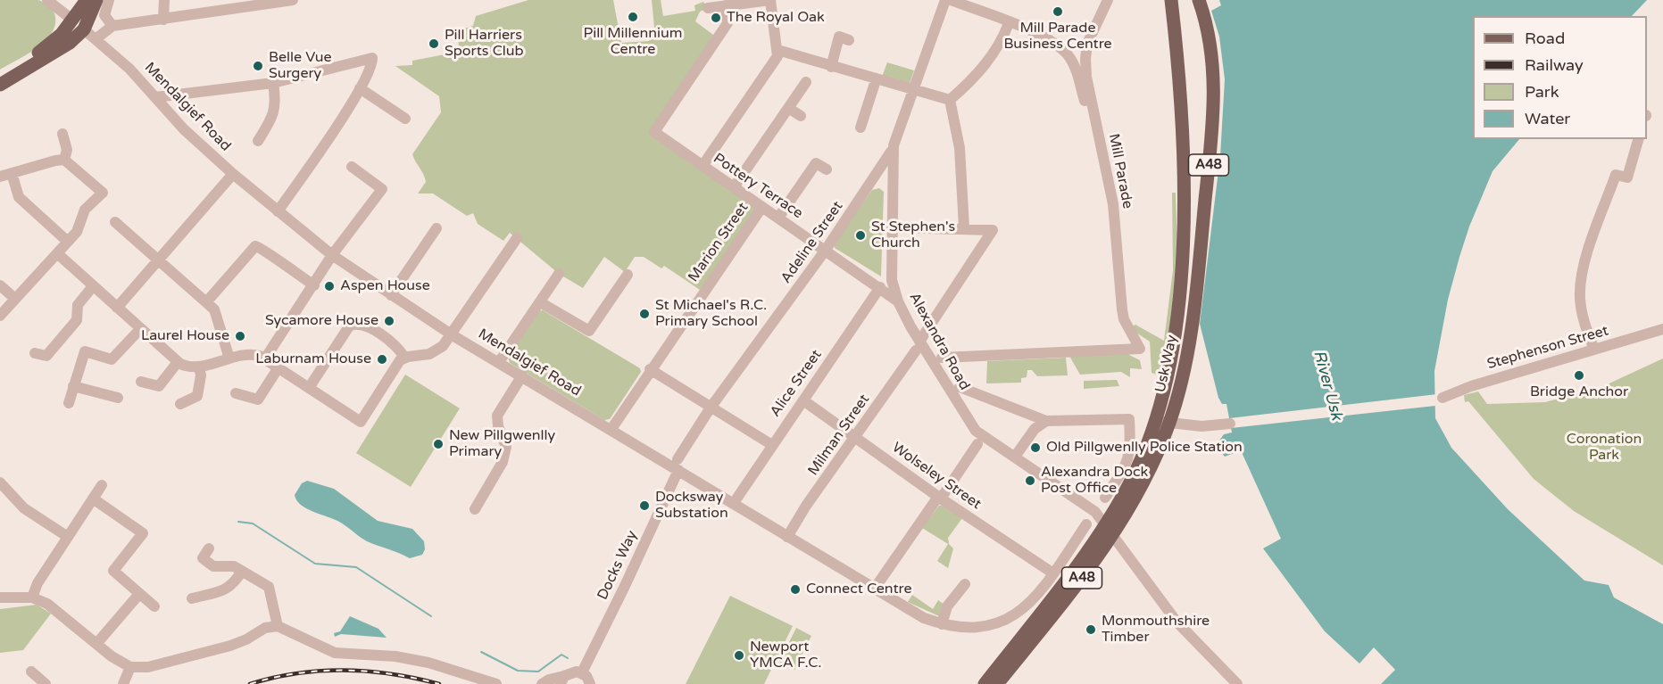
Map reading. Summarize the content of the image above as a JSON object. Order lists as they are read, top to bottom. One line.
{"streets":{"main road":["A48","Usk Way"],"street":["Mendalgief Road","Mill Parade","Pottery Terrace","Marion Street","Adeline Street","Alexandra Road","Stephenson Street","Alice Street","Milman Street","Wolseley Street","Docks Way"]},"crossings":[["Mendalgief Road","Marion Street"],["Mendalgief Road","Adeline Street"],["Mendalgief Road","Milman Street"],["Mendalgief Road","Wolseley Street"],["Mendalgief Road","Docks Way"],["Pottery Terrace","Marion Street"],["Pottery Terrace","Adeline Street"],["Pottery Terrace","Alexandra Road"],["Pottery Terrace","Alice Street"],["Adeline Street","Alexandra Road"],["Adeline Street","Docks Way"],["Alexandra Road","Usk Way"],["Alexandra Road","Milman Street"],["Alice Street","Wolseley Street"],["Milman Street","Wolseley Street"]],"water":["River Usk"],"parks":["Coronation Park"],"places":["Mill Parade Business Centre","Pill Millennium Centre","The Royal Oak","Pill Harriers Sports Club","Belle Vue Surgery","St Stephen's Church","Aspen House","St Michael's R.C. Primary School","Sycamore House","Laurel House","Laburnam House","Bridge Anchor","New Pillgwenlly Primary","Old Pillgwenlly Police Station","Alexandra Dock Post Office","Docksway Substation","Connect Centre","Monmouthshire Timber","Newport YMCA F.C."],"legend":["Road","Railway","Park","Water"]}
